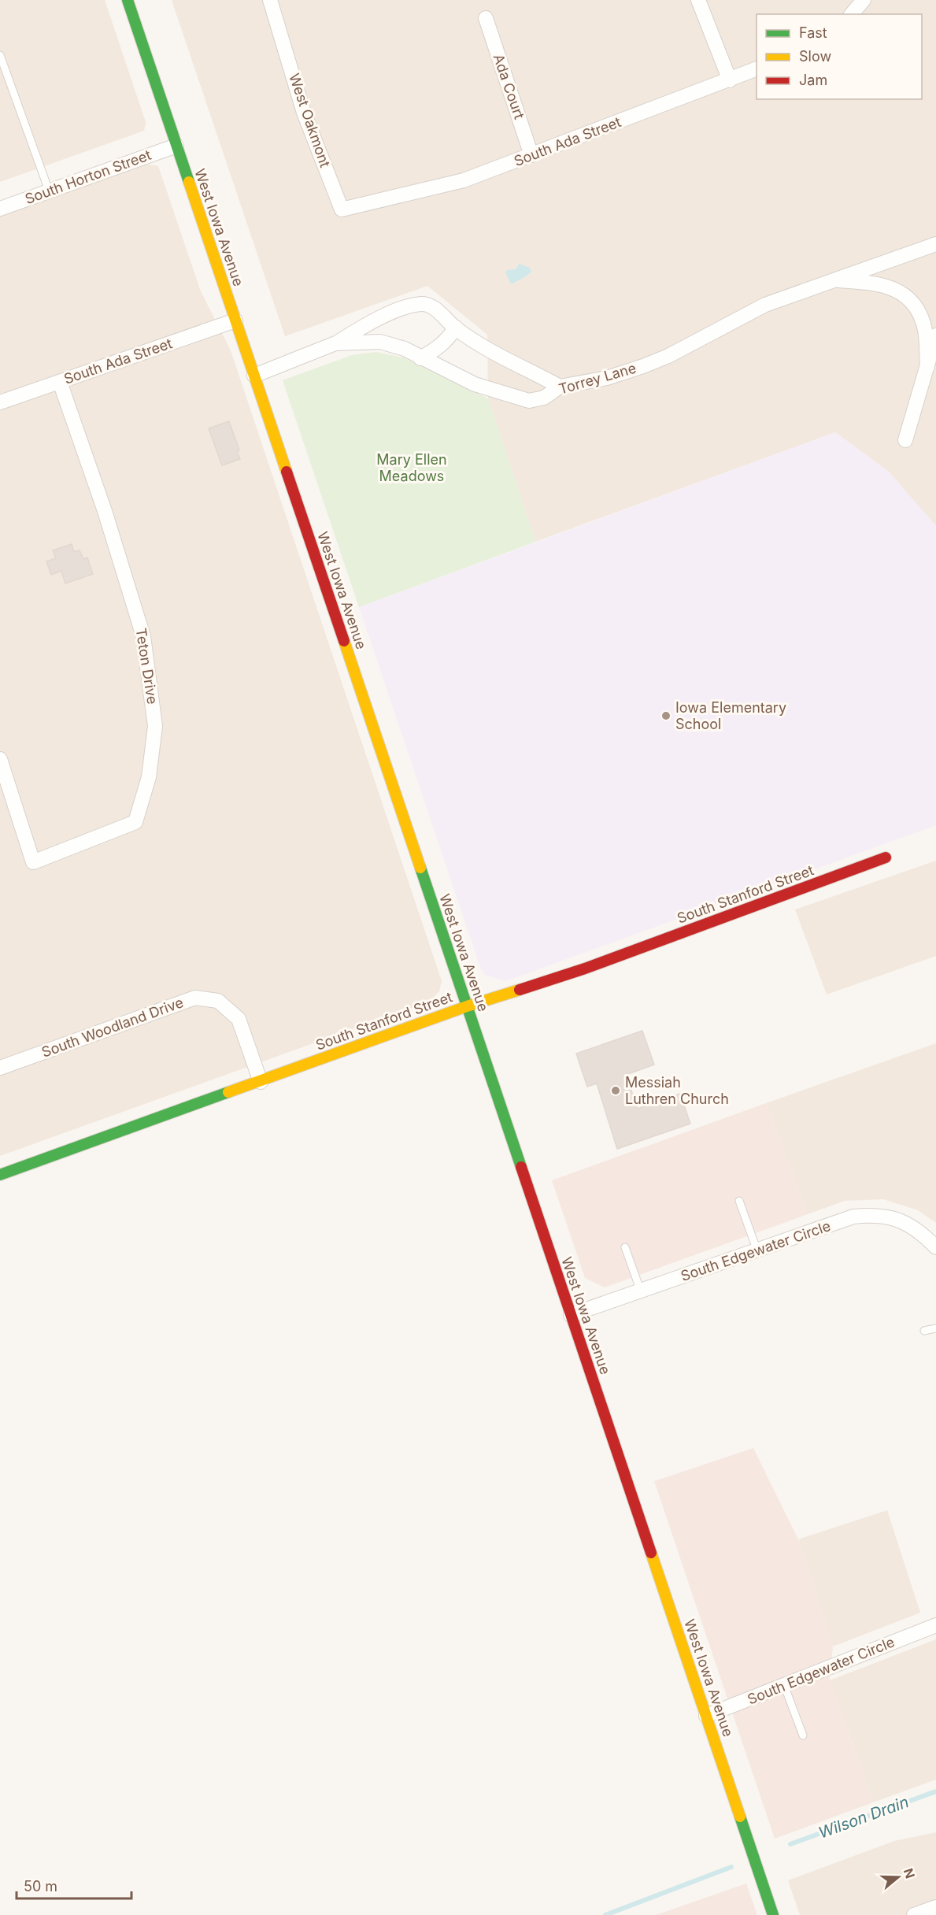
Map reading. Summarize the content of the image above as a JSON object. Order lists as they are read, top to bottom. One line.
{"streets":{"street":["Ada Court","West Oakmont","South Ada Street","South Horton Street","West Iowa Avenue","Torrey Lane","Teton Drive","South Stanford Street","South Woodland Drive","South Edgewater Circle"]},"crossings":[["Ada Court","South Ada Street"],["West Oakmont","South Ada Street"],["South Ada Street","West Iowa Avenue"],["South Ada Street","Teton Drive"],["South Horton Street","West Iowa Avenue"],["West Iowa Avenue","Torrey Lane"],["West Iowa Avenue","South Stanford Street"],["West Iowa Avenue","South Edgewater Circle"],["South Stanford Street","South Woodland Drive"]],"water":["Wilson Drain"],"parks":["Mary Ellen Meadows"],"places":["Iowa Elementary School","Messiah Luthren Church"],"legend":["Fast","Slow","Jam"],"scale_bar":"50 m","north":"right"}
